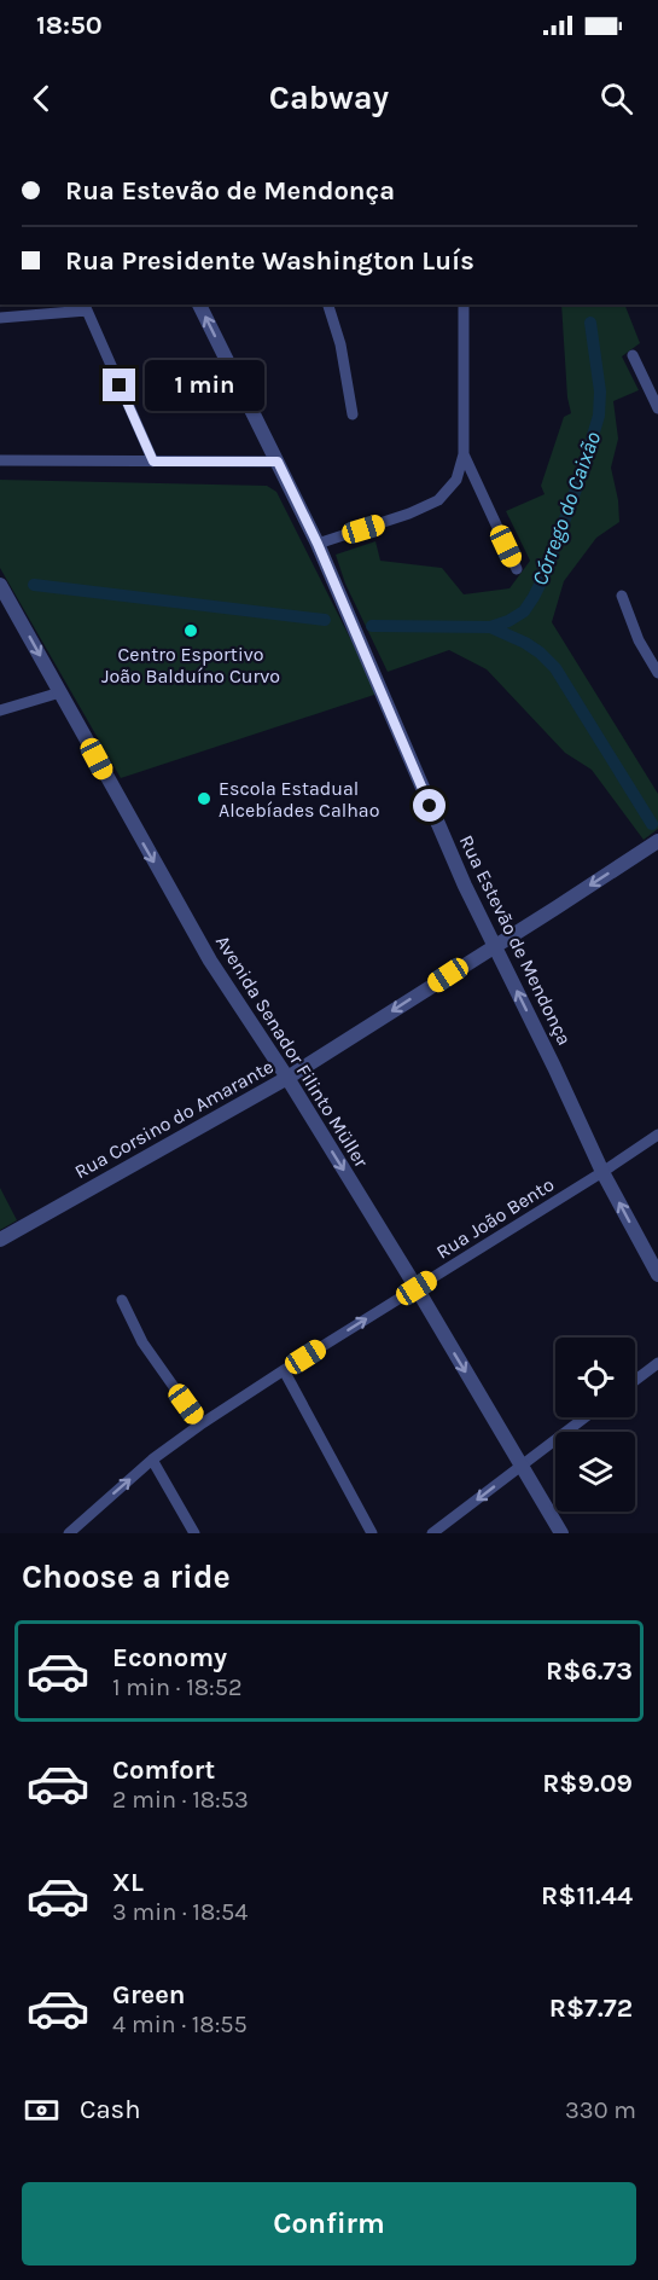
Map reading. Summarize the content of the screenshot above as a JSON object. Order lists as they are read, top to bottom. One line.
{"streets":{"street":["Rua Estevão de Mendonça","Avenida Senador Filinto Müller","Rua Corsino do Amarante","Rua João Bento"]},"crossings":[["Rua Estevão de Mendonça","Rua Corsino do Amarante"],["Rua Estevão de Mendonça","Rua João Bento"],["Avenida Senador Filinto Müller","Rua Corsino do Amarante"],["Avenida Senador Filinto Müller","Rua João Bento"]],"one_way":["Avenida Senador Filinto Müller","Rua Corsino do Amarante","Rua João Bento"],"water":["Córrego do Caixão"],"places":["Centro Esportivo João Balduíno Curvo","Escola Estadual Alcebíades Calhao"],"page":{"status":"18:50","header":"Cabway","banner":["Rua Estevão de Mendonça","Rua Presidente Washington Luís"],"bubble":"1 min","heading":"Choose a ride","list":[{"name":"Economy","note":"1 min · 18:52","value":"R$6.73"},{"name":"Comfort","note":"2 min · 18:53","value":"R$9.09"},{"name":"XL","note":"3 min · 18:54","value":"R$11.44"},{"name":"Green","note":"4 min · 18:55","value":"R$7.72"}],"pay":["Cash","330 m"],"buttons":"Confirm"}}
